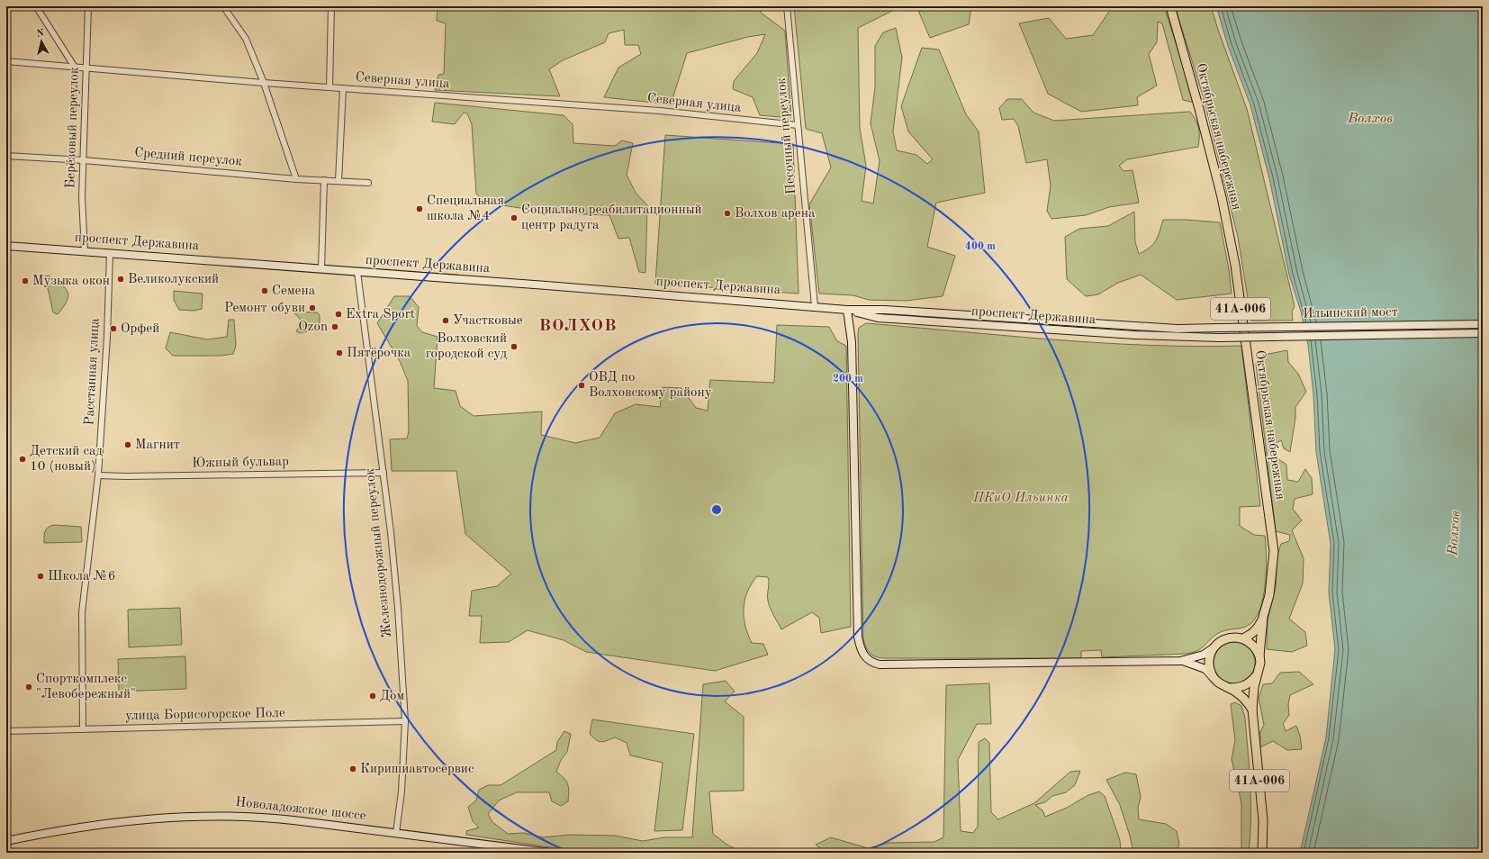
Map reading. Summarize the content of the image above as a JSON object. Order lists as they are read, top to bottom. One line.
{"streets":{"main road":["Октябрьская набережная","проспект Державина","41А-006","Ильинский мост","Новоладожское шоссе"],"street":["Северная улица","Берёзовый переулок","Песочный переулок","Средний переулок","Расстанная улица","Южный бульвар","Железнодорожный переулок","улица Борисогорское Поле"]},"crossings":[["Северная улица","Берёзовый переулок"],["Северная улица","Песочный переулок"],["Берёзовый переулок","Средний переулок"],["Берёзовый переулок","проспект Державина"],["Песочный переулок","проспект Державина"],["проспект Державина","Ильинский мост"],["проспект Державина","Расстанная улица"],["проспект Державина","Железнодорожный переулок"],["Расстанная улица","Южный бульвар"],["Расстанная улица","улица Борисогорское Поле"],["Южный бульвар","Железнодорожный переулок"],["Железнодорожный переулок","улица Борисогорское Поле"],["Железнодорожный переулок","Новоладожское шоссе"]],"districts":["ВОЛХОВ"],"water":["Волхов"],"parks":["ПКиО Ильинка"],"places":["Специальная школа №4","Волхов арена","Социально реабилитационный центр радуга","Великолукский","Музыка окон","Семена","Ремонт обуви","Extra Sport","Участковые","Ozon","Орфей","Волховский городской суд","Пятёрочка","ОВД по Волховскому району","Магнит","Детский сад 10 (новый)","Школа №6","Спорткомплекс \"Левобережный\"","Дом","Киришиавтосервис"],"north":"top","rings":["400 m","200 m"]}
